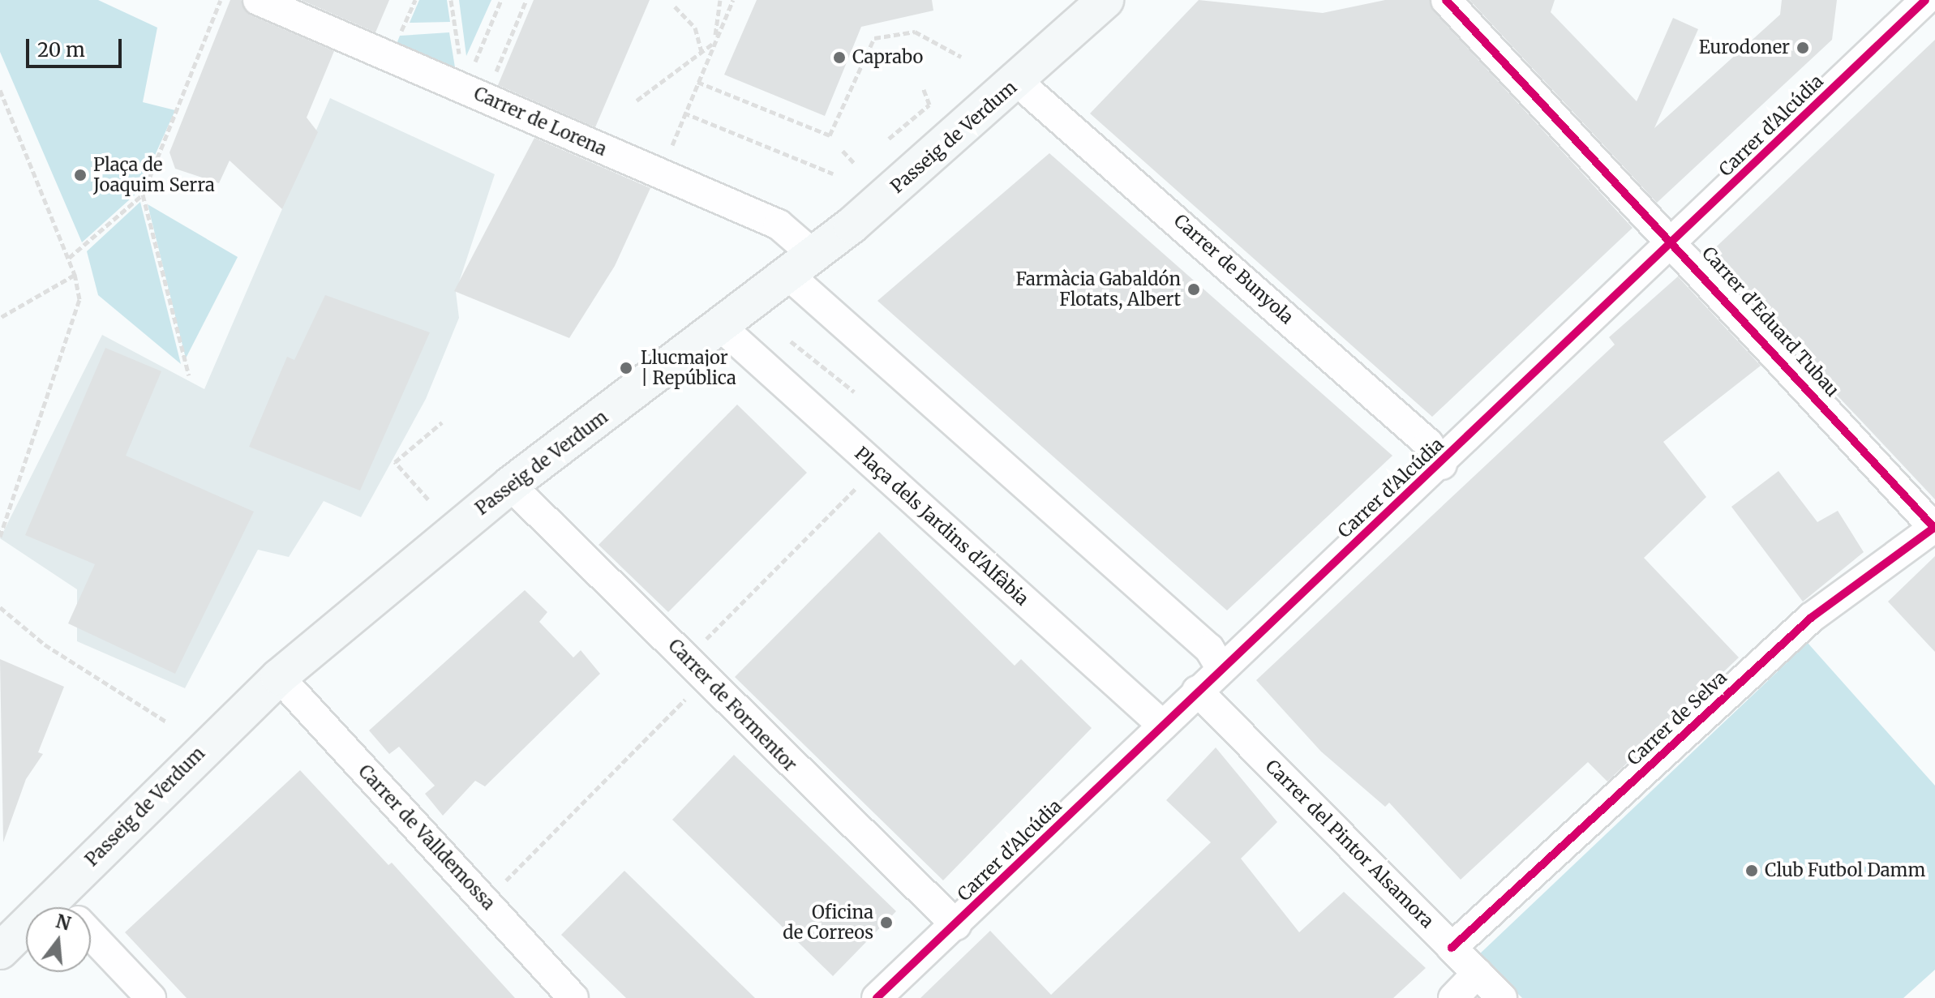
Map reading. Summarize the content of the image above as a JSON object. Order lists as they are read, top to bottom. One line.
{"streets":{"main road":["Passeig de Verdum"],"street":["Carrer de Lorena","Carrer d'Alcúdia","Carrer de Bunyola","Carrer d'Eduard Tubau","Plaça dels Jardins d'Alfàbia","Carrer de Formentor","Carrer de Selva","Carrer de Valldemossa","Carrer del Pintor Alsamora"]},"crossings":[["Carrer de Lorena","Passeig de Verdum"],["Carrer d'Alcúdia","Carrer de Bunyola"],["Carrer d'Alcúdia","Carrer d'Eduard Tubau"],["Carrer d'Alcúdia","Plaça dels Jardins d'Alfàbia"],["Carrer d'Alcúdia","Carrer de Formentor"],["Carrer d'Alcúdia","Carrer del Pintor Alsamora"],["Passeig de Verdum","Carrer de Bunyola"],["Passeig de Verdum","Plaça dels Jardins d'Alfàbia"],["Passeig de Verdum","Carrer de Formentor"],["Passeig de Verdum","Carrer de Valldemossa"],["Carrer d'Eduard Tubau","Carrer de Selva"],["Carrer de Selva","Carrer del Pintor Alsamora"]],"places":["Eurodoner","Caprabo","Plaça de Joaquim Serra","Farmàcia Gabaldón Flotats, Albert","Llucmajor | República","Club Futbol Damm","Oficina de Correos"],"scale_bar":"20 m","north":"top"}
